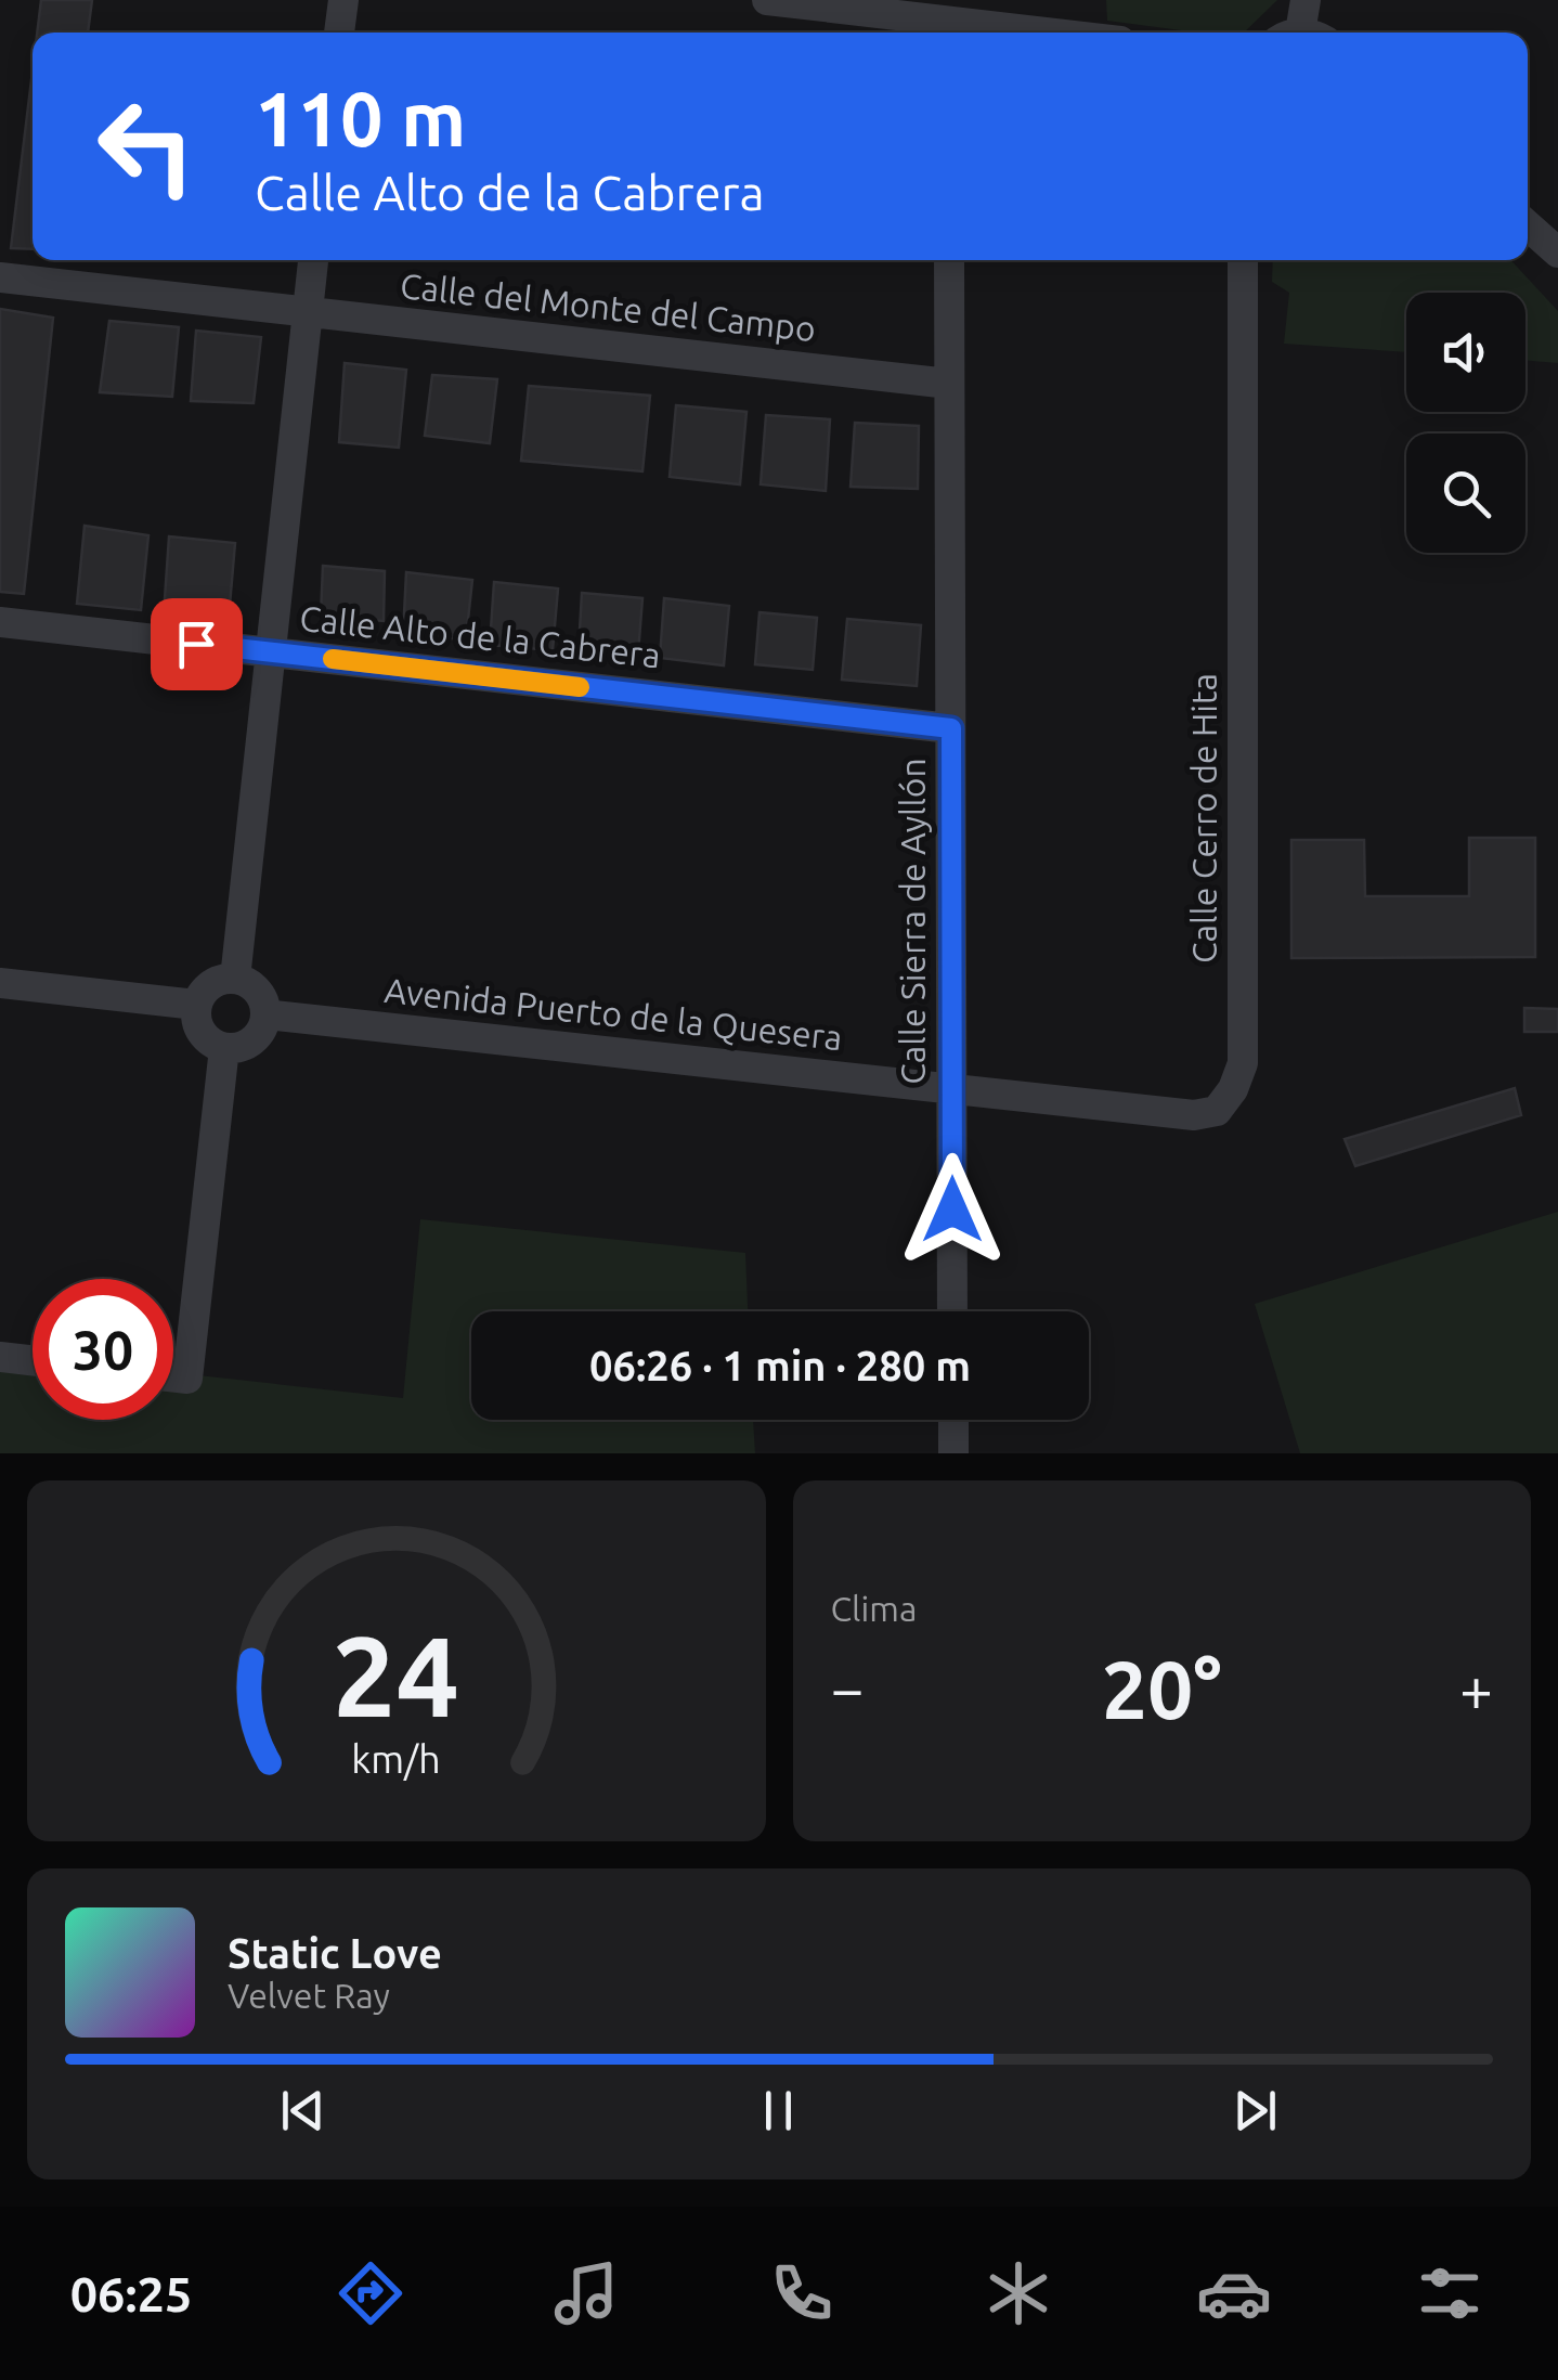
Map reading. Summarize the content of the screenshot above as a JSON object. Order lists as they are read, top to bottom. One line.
{"streets":{"street":["Calle del Monte del Campo","Calle Alto de la Cabrera","Calle Cerro de Hita","Calle Sierra de Ayllón","Avenida Puerto de la Quesera"]},"crossings":[["Calle del Monte del Campo","Calle Sierra de Ayllón"],["Calle Alto de la Cabrera","Calle Sierra de Ayllón"],["Calle Cerro de Hita","Calle Sierra de Ayllón"],["Calle Cerro de Hita","Avenida Puerto de la Quesera"],["Calle Sierra de Ayllón","Avenida Puerto de la Quesera"]],"page":{"turn":["110 m","Calle Alto de la Cabrera"],"limit":"30","trip":"06:26 · 1 min · 280 m","tile":"Clima","heat":["−","20°","+"],"song":["Static Love","Velvet Ray"],"tabs":"06:25","gauge":["24","km/h"]}}
